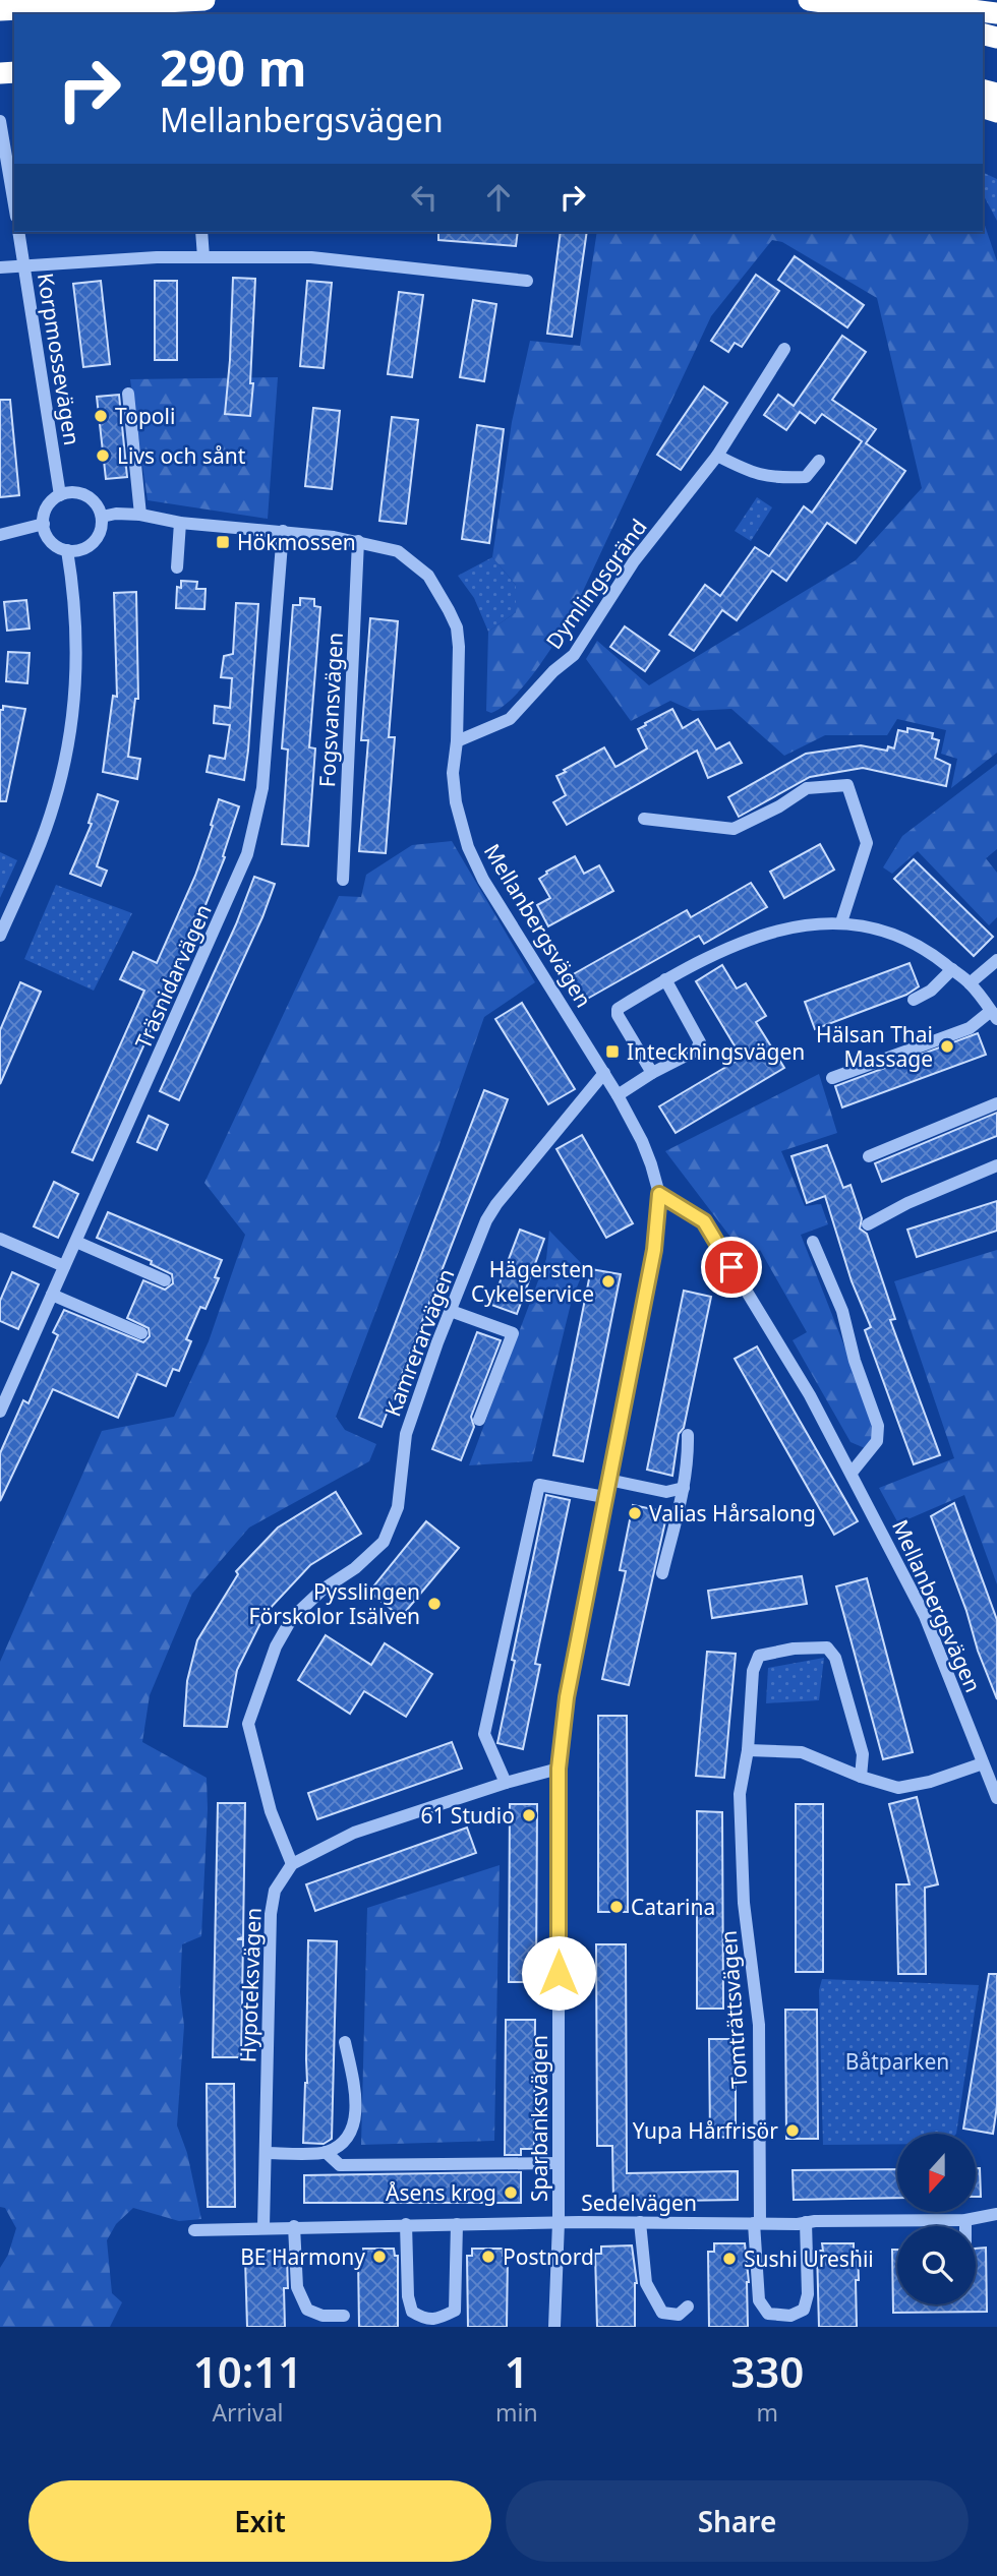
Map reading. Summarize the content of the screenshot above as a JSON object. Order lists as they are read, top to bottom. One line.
{"streets":{"street":["Korpmossevägen","Dymlingsgränd","Fogsvansvägen","Mellanbergsvägen","Träsnidarvägen","Kamrerarvägen","Hypoteksvägen","Tomträttsvägen","Sparbanksvägen","Sedelvägen"]},"crossings":[["Korpmossevägen","Mellanbergsvägen"],["Dymlingsgränd","Mellanbergsvägen"],["Fogsvansvägen","Mellanbergsvägen"],["Mellanbergsvägen","Träsnidarvägen"],["Mellanbergsvägen","Kamrerarvägen"],["Mellanbergsvägen","Sparbanksvägen"],["Kamrerarvägen","Hypoteksvägen"],["Hypoteksvägen","Sedelvägen"],["Tomträttsvägen","Sedelvägen"],["Sparbanksvägen","Sedelvägen"]],"parks":["Båtparken"],"places":{"other":["Topoli","Livs och sånt","Hälsan Thai Massage","Hägersten Cykelservice","Valias Hårsalong","Pysslingen Förskolor Isälven","61 Studio","Catarina","Yupa Hårfrisör","Åsens krog","BE Harmony","Postnord","Sushi Ureshii"],"transit":["Hökmossen","Inteckningsvägen"]},"north":"bottom","page":{"turn":["290 m","Mellanbergsvägen"],"eta":["10:11","Arrival","1","min","330","m"],"buttons":["Exit","Share"]}}
